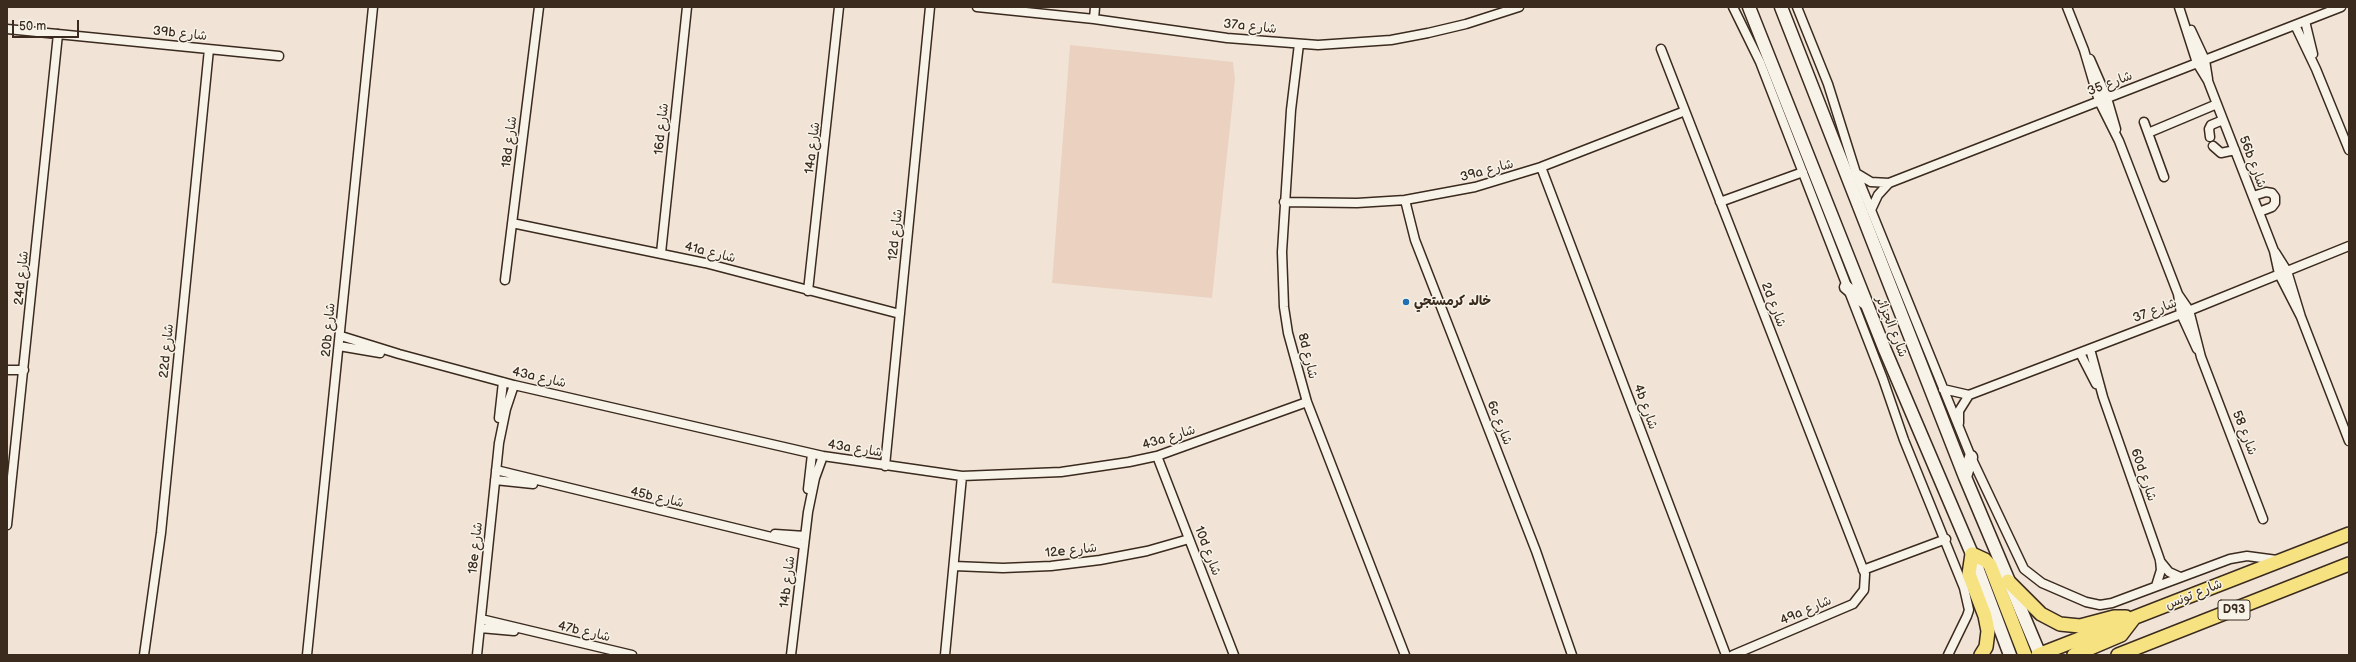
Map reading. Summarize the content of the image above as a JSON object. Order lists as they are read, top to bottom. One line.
{"streets":{"main road":["شارع الجزائر","شارع تونس","D93"],"street":["37a شارع","39b شارع","شارع 35","16d شارع","18d شارع","14a شارع","56b شارع","39a شارع","12d شارع","41a شارع","24d شارع","2d شارع","شارع 37","20b شارع","22d شارع","8d شارع","43a شارع","4b شارع","6c شارع","شارع 58","60d شارع","45b شارع","18e شارع","12e شارع","10d شارع","14b شارع","49a شارع","47b شارع"]},"crossings":[["37a شارع","8d شارع"],["39b شارع","24d شارع"],["39b شارع","22d شارع"],["شارع 35","56b شارع"],["شارع 35","شارع 58"],["16d شارع","41a شارع"],["18d شارع","41a شارع"],["14a شارع","41a شارع"],["56b شارع","شارع 37"],["39a شارع","2d شارع"],["39a شارع","8d شارع"],["39a شارع","4b شارع"],["39a شارع","6c شارع"],["12d شارع","41a شارع"],["12d شارع","43a شارع"],["2d شارع","49a شارع"],["شارع 37","شارع 58"],["شارع 37","60d شارع"],["شارع الجزائر","شارع تونس"],["20b شارع","43a شارع"],["8d شارع","43a شارع"],["43a شارع","18e شارع"],["43a شارع","10d شارع"],["43a شارع","14b شارع"],["45b شارع","18e شارع"],["45b شارع","14b شارع"],["18e شارع","47b شارع"],["12e شارع","10d شارع"]],"places":["خالد كرمستجي"],"scale_bar":"50 m"}
